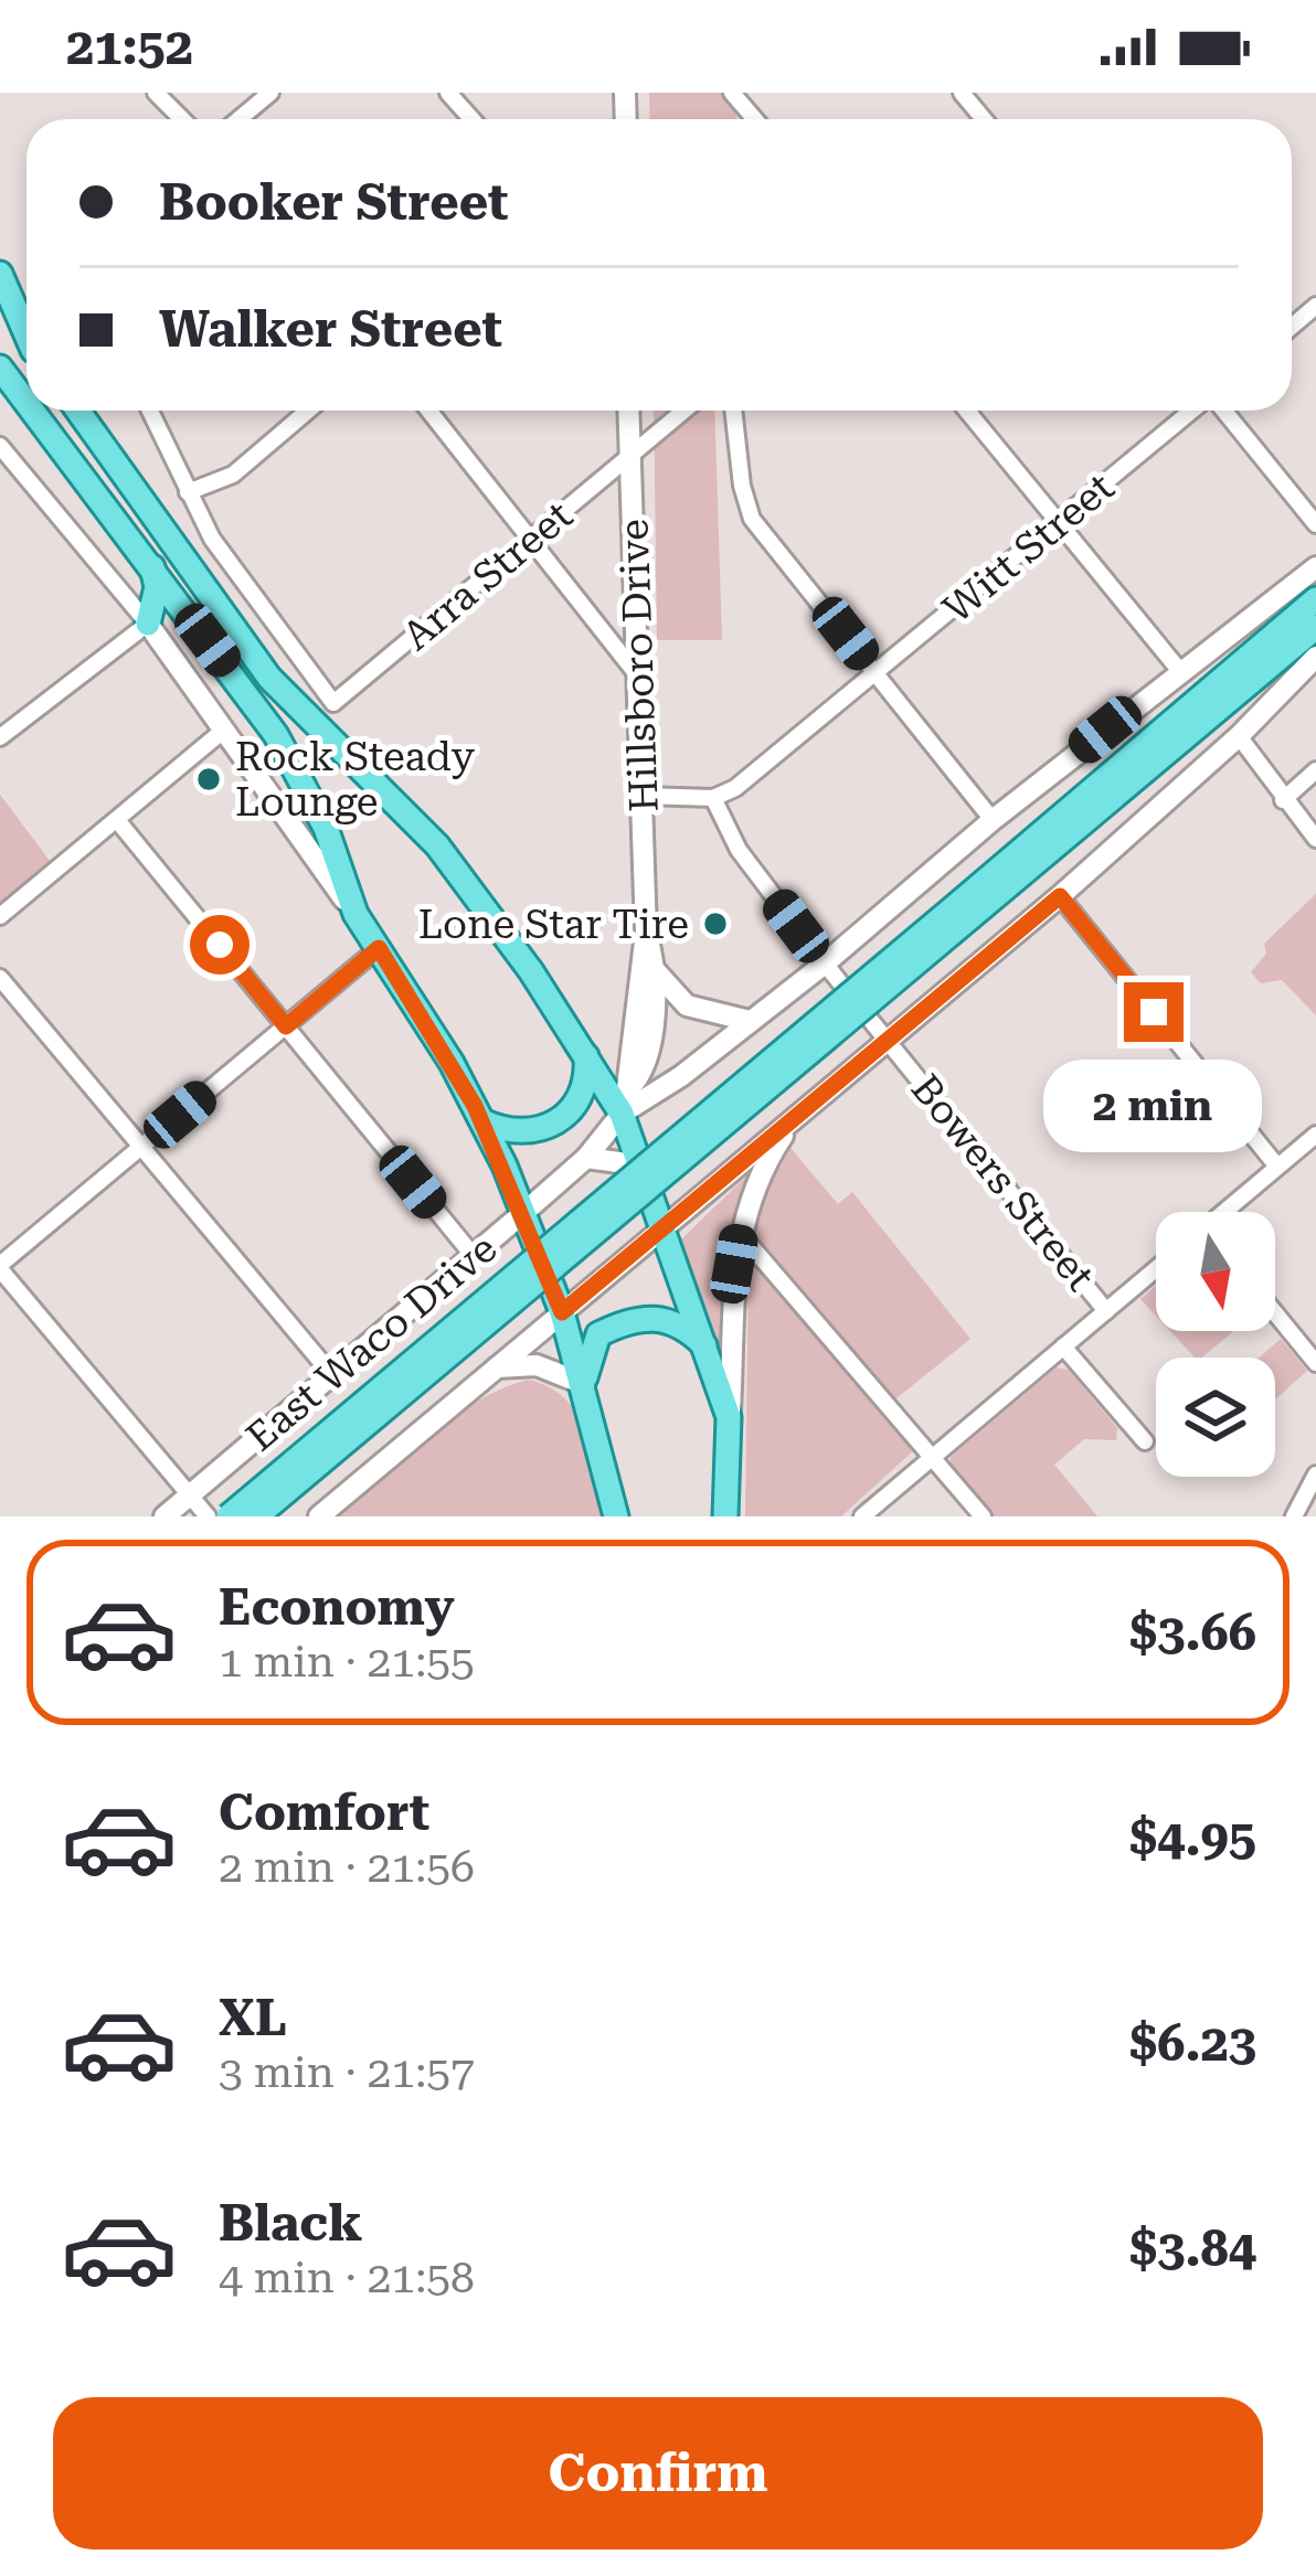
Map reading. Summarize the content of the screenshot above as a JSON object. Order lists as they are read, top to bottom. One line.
{"streets":{"main road":["Hillsboro Drive","East Waco Drive"],"street":["Witt Street","Arra Street","Bowers Street"]},"crossings":[["Witt Street","Bowers Street"],["Arra Street","Hillsboro Drive"],["Hillsboro Drive","East Waco Drive"],["Bowers Street","East Waco Drive"]],"places":["Rock Steady Lounge","Lone Star Tire"],"north":"bottom","page":{"status":"21:52","banner":["Booker Street","Walker Street"],"bubble":"2 min","list":[{"name":"Economy","note":"1 min · 21:55","value":"$3.66"},{"name":"Comfort","note":"2 min · 21:56","value":"$4.95"},{"name":"XL","note":"3 min · 21:57","value":"$6.23"},{"name":"Black","note":"4 min · 21:58","value":"$3.84"}],"buttons":"Confirm"}}
